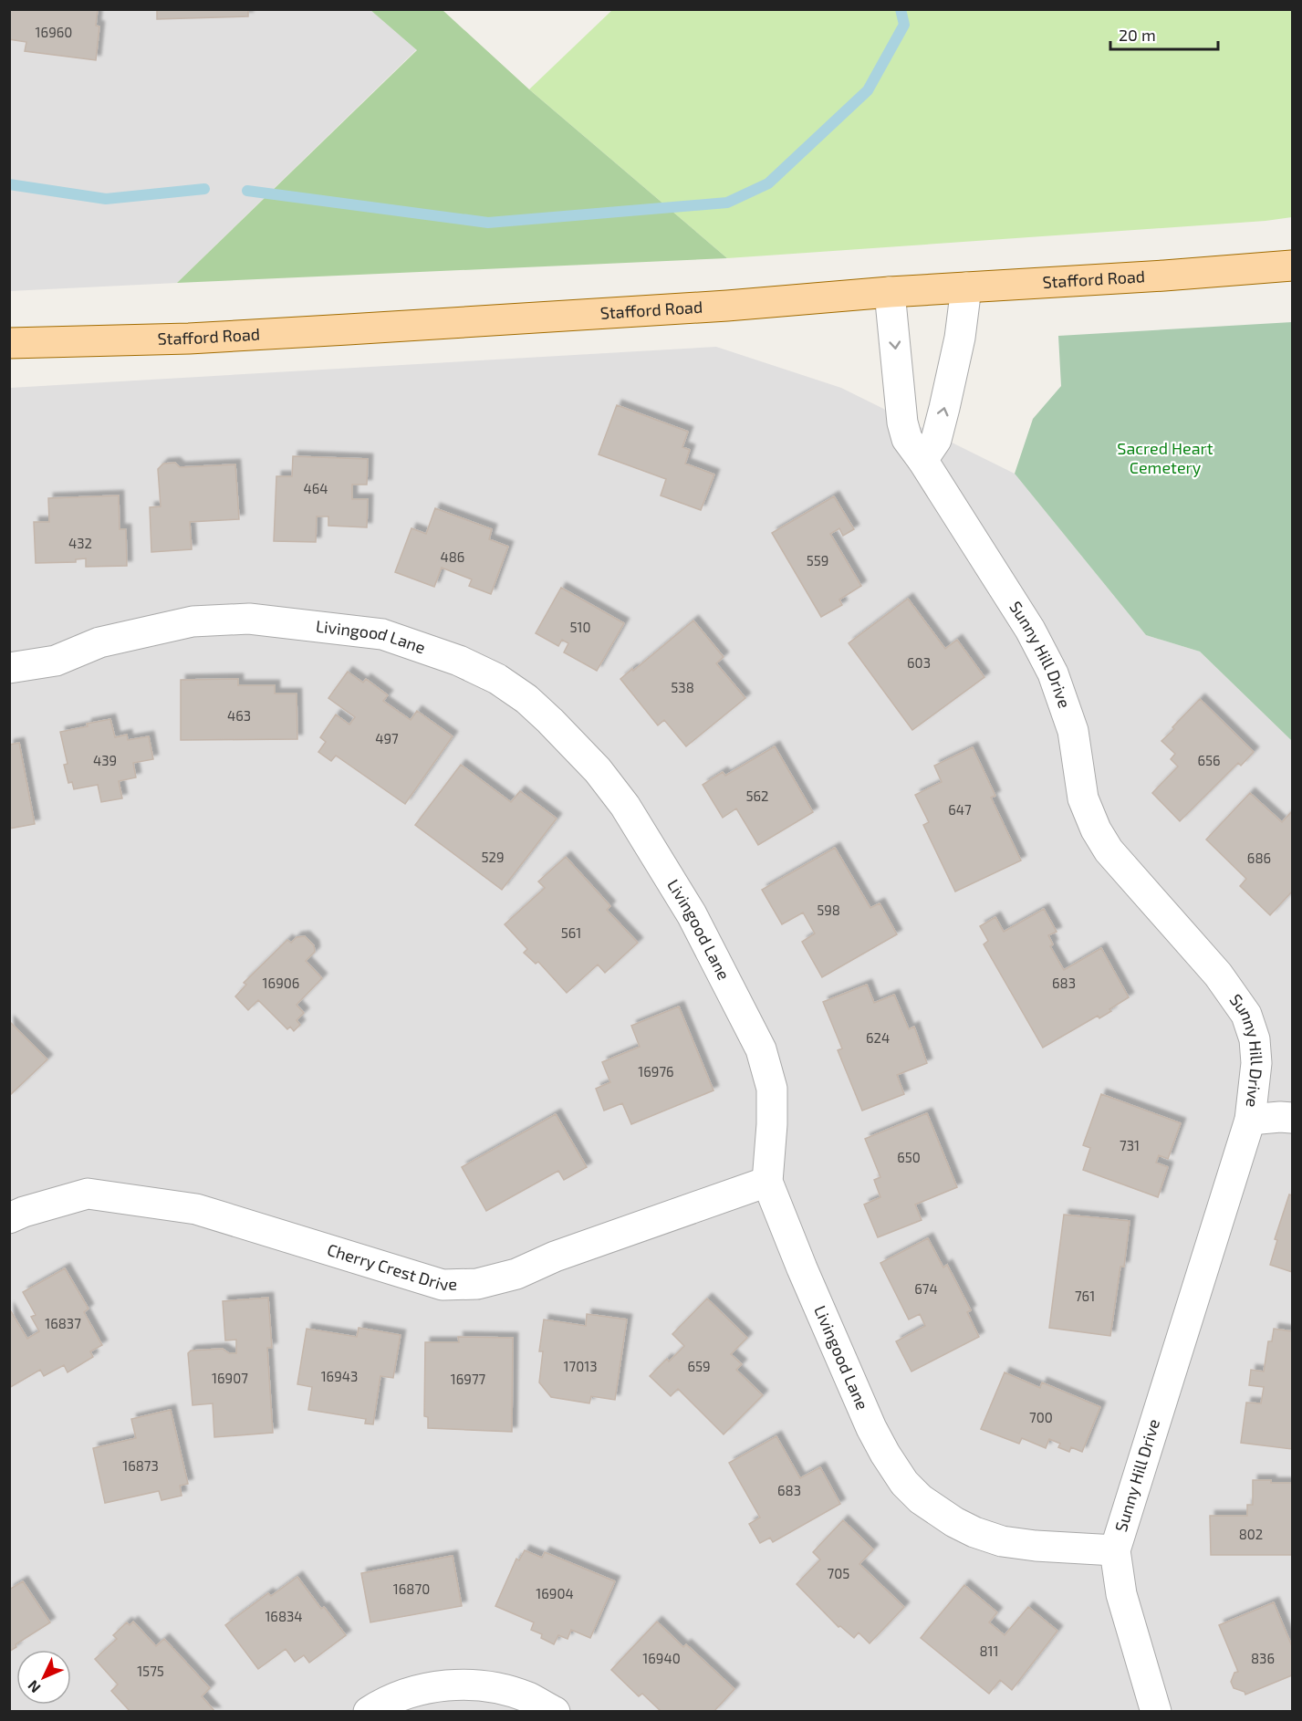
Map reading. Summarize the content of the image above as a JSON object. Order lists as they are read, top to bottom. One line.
{"streets":{"main road":["Stafford Road"],"street":["Livingood Lane","Sunny Hill Drive","Cherry Crest Drive"]},"crossings":[["Stafford Road","Sunny Hill Drive"],["Livingood Lane","Sunny Hill Drive"],["Livingood Lane","Cherry Crest Drive"]],"parks":["Sacred Heart Cemetery"],"house_numbers":["16960","464","432","486","559","510","603","538","463","497","439","656","562","647","529","686","598","561","16906","683","624","16976","731","650","674","761","16837","17013","659","16943","16907","16977","700","16873","683","802","705","16870","16904","16834","811","16940","836","1575"],"scale_bar":"20 m","north":"bottom left"}
